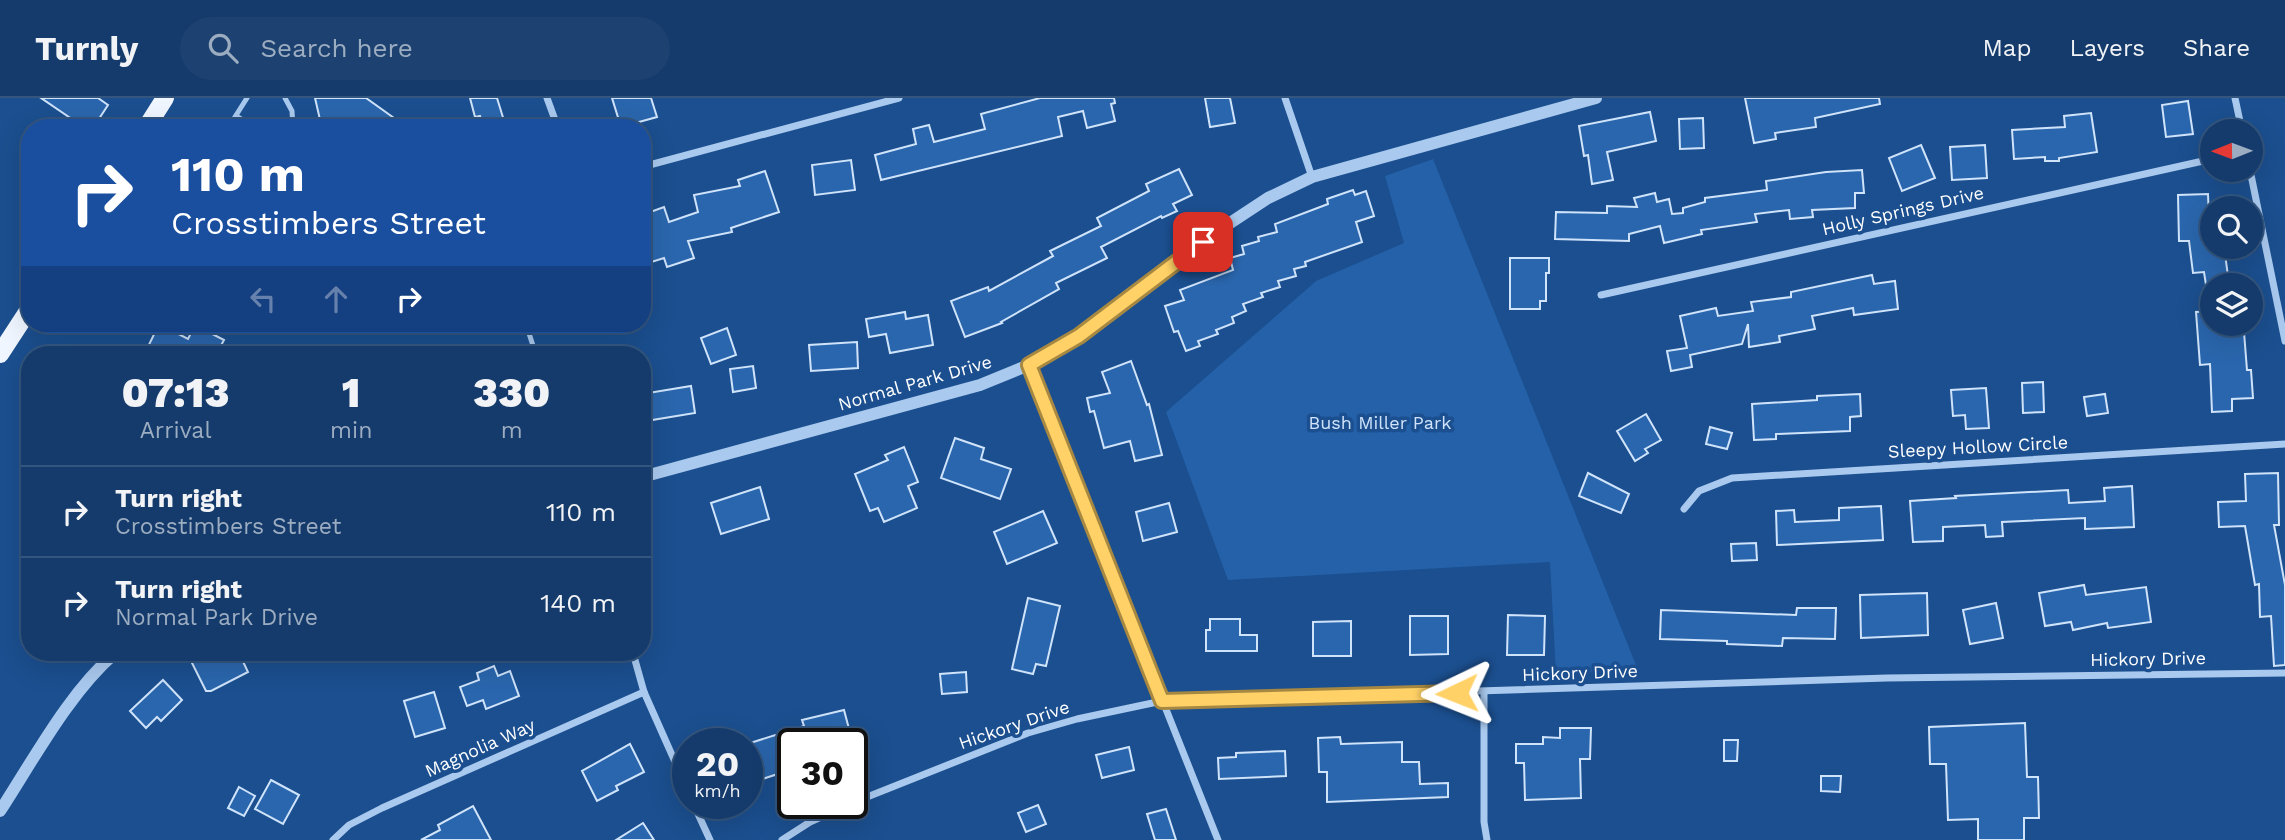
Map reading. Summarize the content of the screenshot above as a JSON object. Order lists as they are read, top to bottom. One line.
{"streets":{"street":["Holly Springs Drive","Normal Park Drive","Sleepy Hollow Circle","Hickory Drive","Magnolia Way"]},"parks":["Bush Miller Park"],"north":"left","page":{"header":"Turnly","search":"Search here","nav":["Map","Layers","Share"],"turn":["110 m","Crosstimbers Street"],"eta":["07:13","Arrival","1","min","330","m"],"list":[{"name":"Turn right","note":"Crosstimbers Street","value":"110 m"},{"name":"Turn right","note":"Normal Park Drive","value":"140 m"}],"speed":"20 km/h","limit":"30"}}
